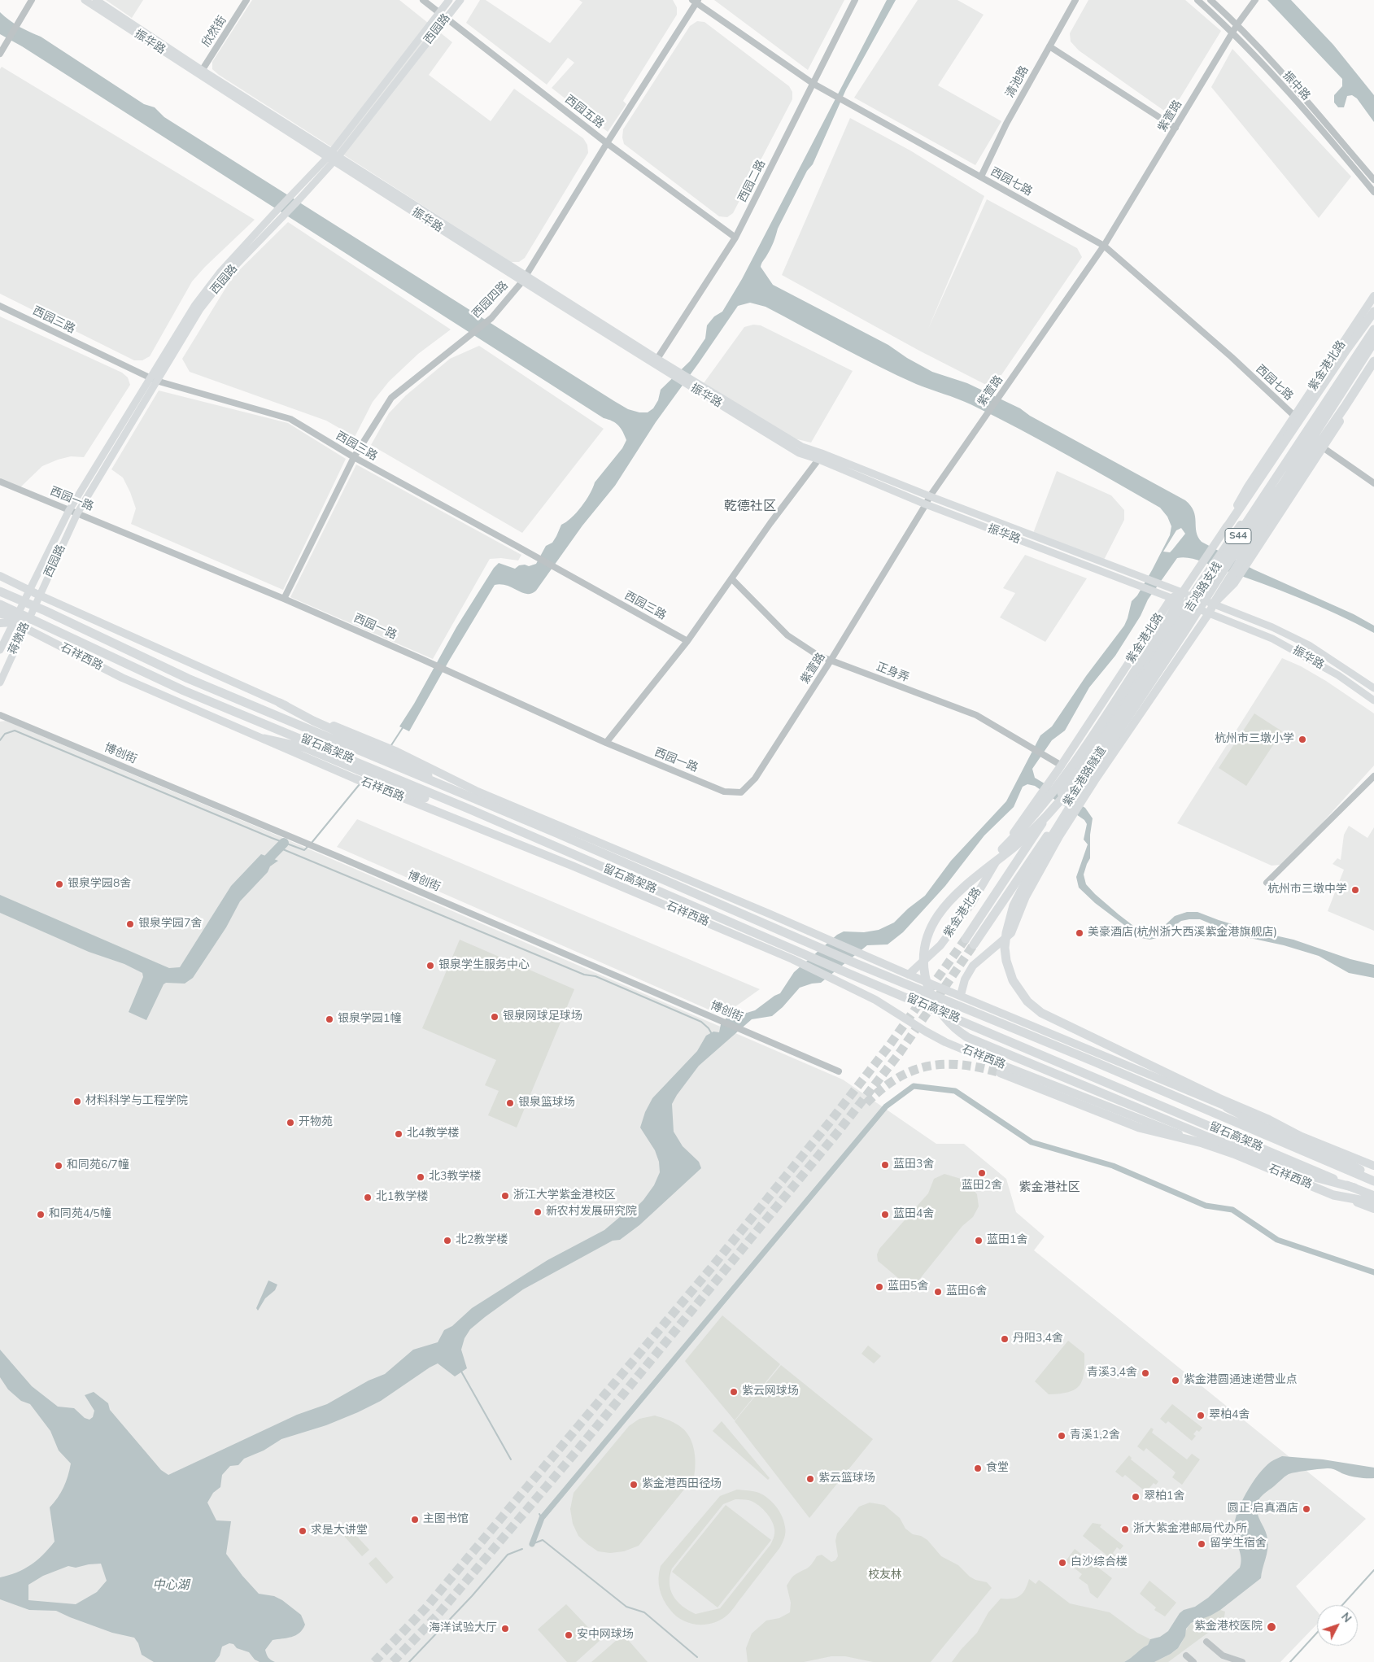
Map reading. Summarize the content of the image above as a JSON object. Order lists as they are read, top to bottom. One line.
{"streets":{"highway":["S44","吉鸿路支线","石祥西路","留石高架路","紫金港路隧道"],"main road":["西园路","振华路","紫金港北路","蒋墩路"],"street":["欣然街","清池路","振中路","西园五路","紫萱路","西园二路","西园七路","西园四路","西园三路","西园一路","正身弄","博创街"]},"crossings":[["西园路","振华路"],["西园路","西园五路"],["西园路","西园三路"],["西园路","西园一路"],["西园路","蒋墩路"],["欣然街","振华路"],["振华路","紫萱路"],["振华路","西园二路"],["振华路","西园四路"],["振华路","紫金港北路"],["振华路","紫金港路隧道"],["清池路","西园七路"],["振中路","紫萱路"],["西园五路","西园二路"],["西园五路","西园四路"],["紫萱路","西园七路"],["紫萱路","西园一路"],["紫萱路","正身弄"],["西园二路","西园七路"],["西园七路","西园四路"],["西园七路","紫金港北路"],["西园四路","西园三路"],["西园四路","西园一路"],["紫金港北路","正身弄"],["紫金港北路","紫金港路隧道"],["蒋墩路","石祥西路"],["石祥西路","留石高架路"]],"districts":["乾德社区","紫金港社区"],"water":["中心湖"],"parks":["校友林"],"places":["杭州市三墩小学","银泉学园8舍","杭州市三墩中学","银泉学园7舍","美豪酒店(杭州浙大西溪紫金港旗舰店)","银泉学生服务中心","银泉网球足球场","银泉学园1幢","材料科学与工程学院","银泉篮球场","开物苑","北4教学楼","蓝田3舍","和同苑6/7幢","蓝田2舍","北3教学楼","浙江大学紫金港校区","北1教学楼","新农村发展研究院","和同苑4/5幢","蓝田4舍","北2教学楼","蓝田1舍","蓝田5舍","蓝田6舍","丹阳3,4舍","青溪3,4舍","紫金港圆通速递营业点","紫云网球场","翠柏4舍","青溪1,2舍","食堂","紫云篮球场","紫金港西田径场","翠柏1舍","圆正·启真酒店","主图书馆","浙大紫金港邮局代办所","求是大讲堂","留学生宿舍","白沙综合楼","紫金港校医院","海洋试验大厅","安中网球场"],"north":"top right"}
